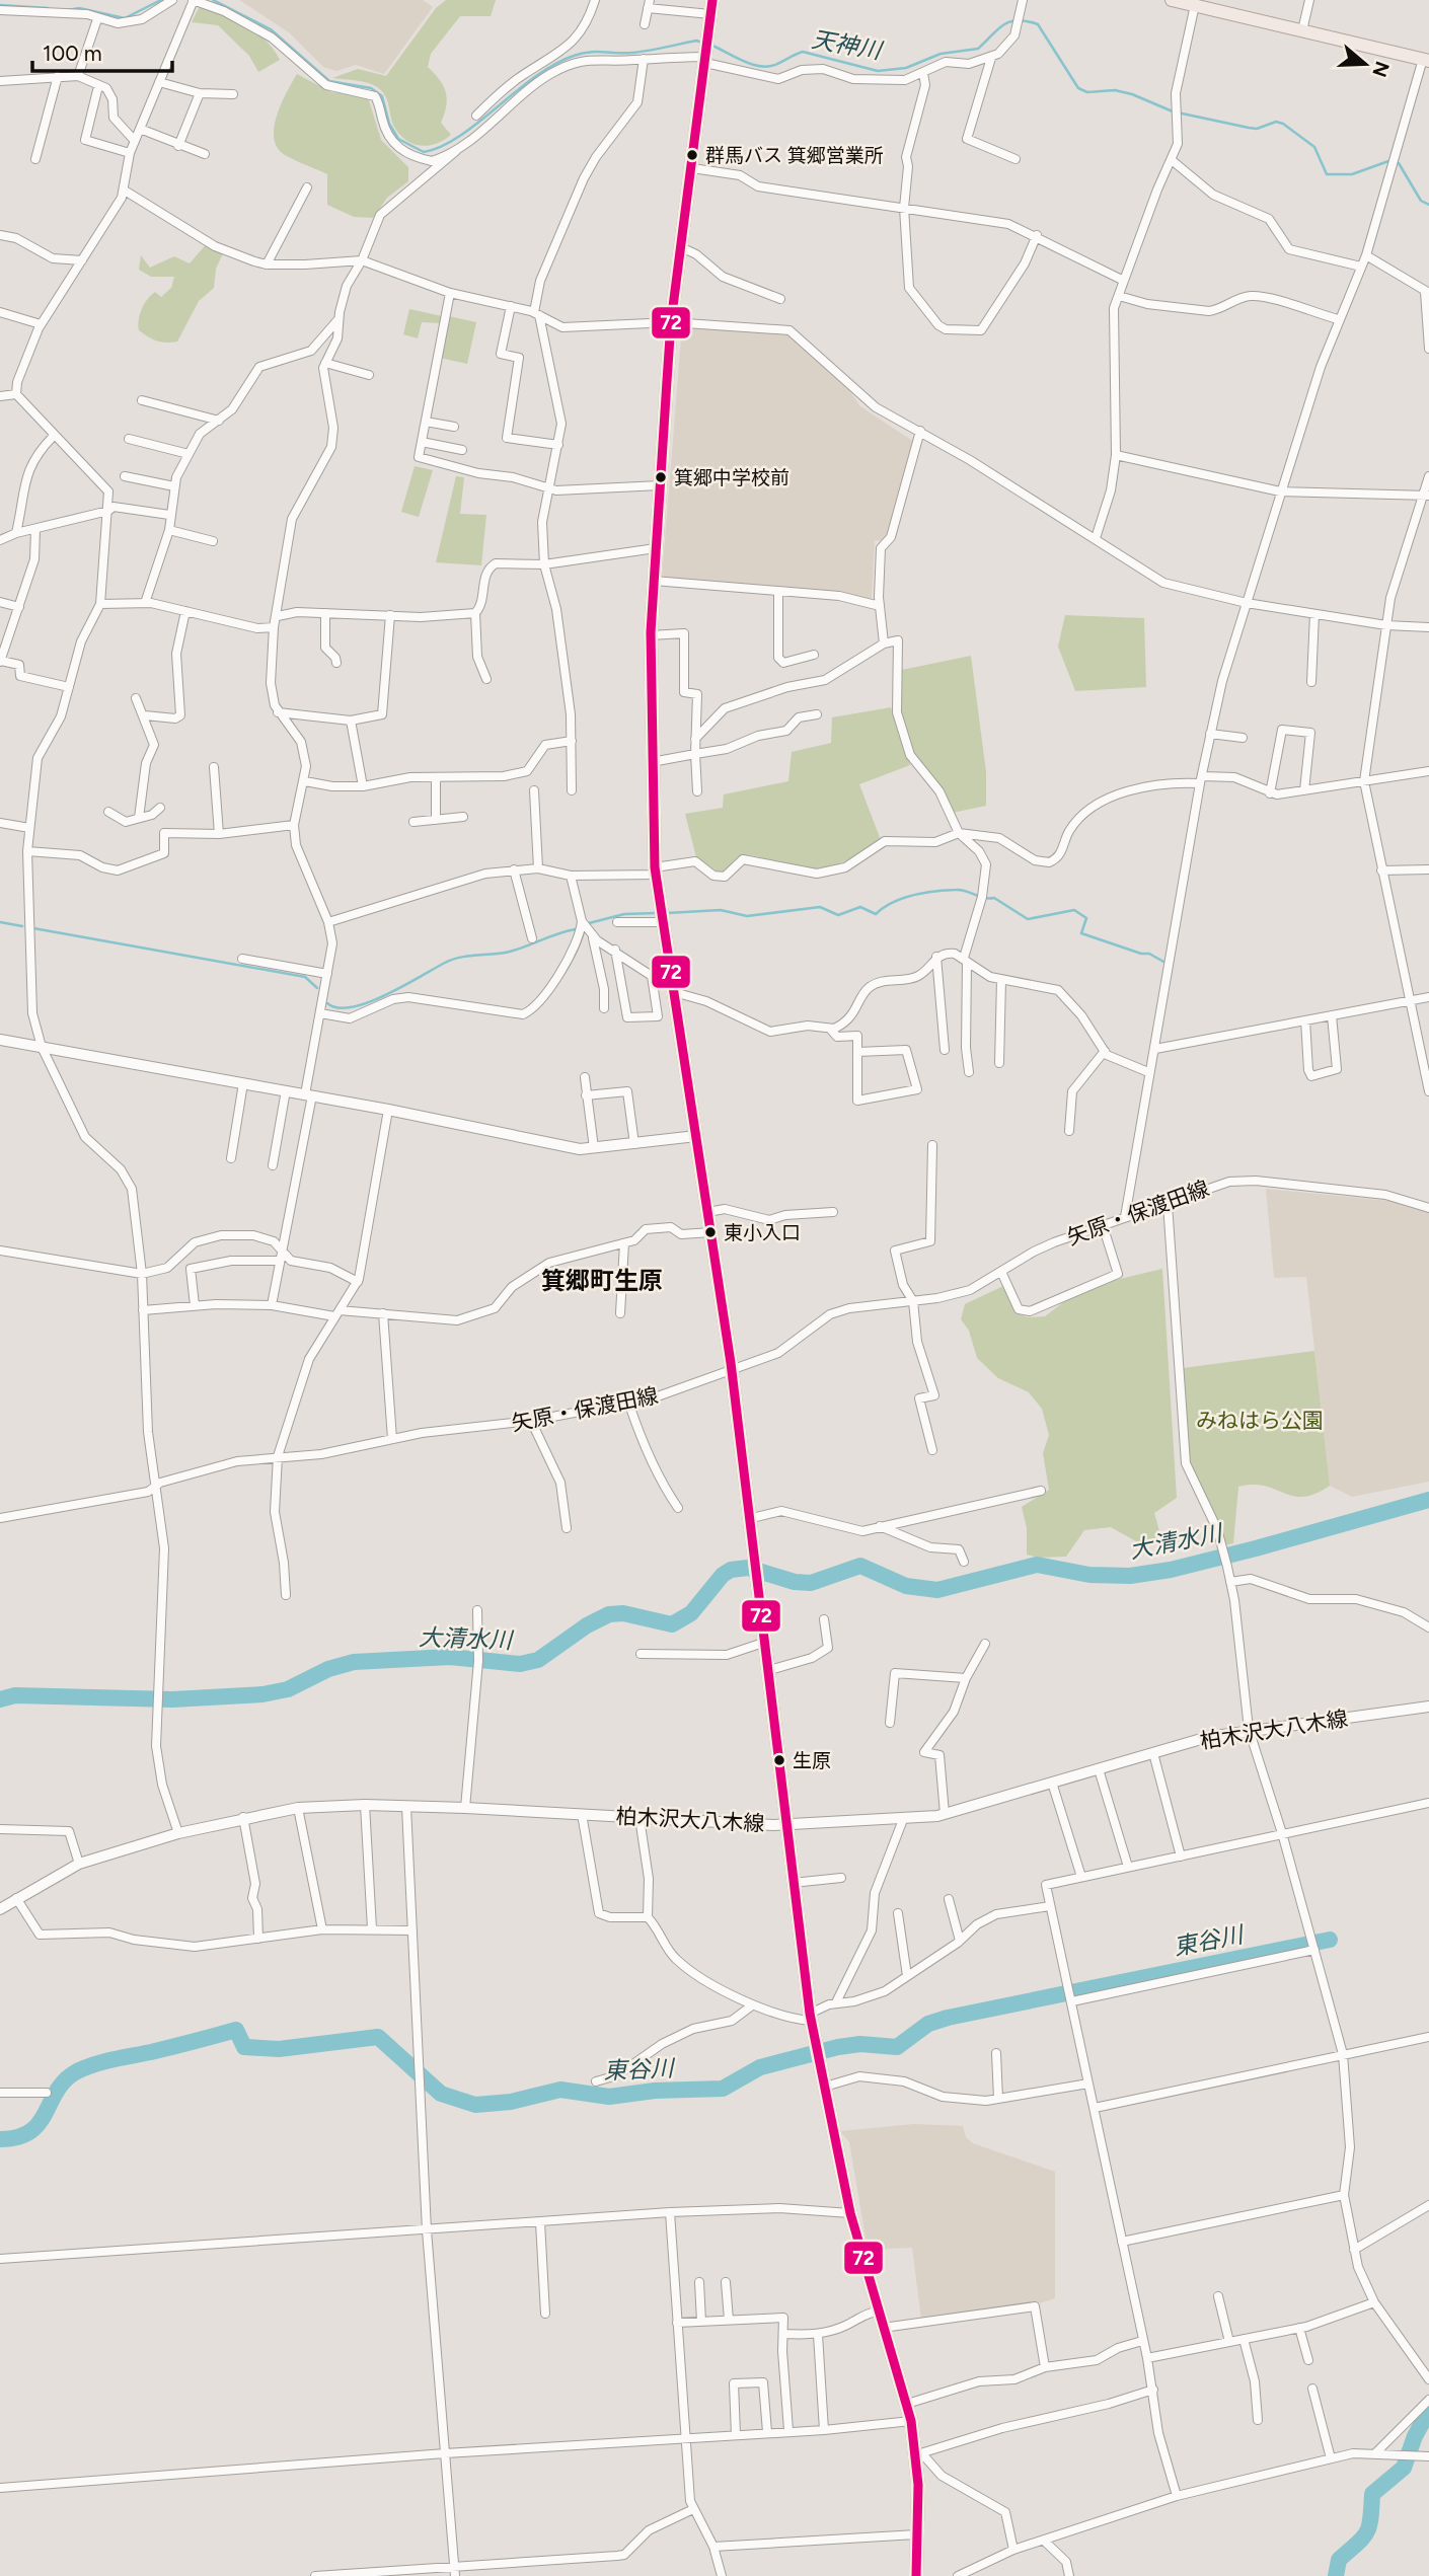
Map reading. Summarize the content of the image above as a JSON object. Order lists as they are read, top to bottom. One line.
{"streets":{"main road":["柏木沢大八木線"],"street":["矢原・保渡田線"]},"districts":["箕郷町生原"],"water":["天神川","大清水川","東谷川"],"parks":["みねはら公園"],"places":["群馬バス 箕郷営業所","箕郷中学校前","東小入口","生原"],"lines":["transit line 72"],"scale_bar":"100 m","north":"right"}
